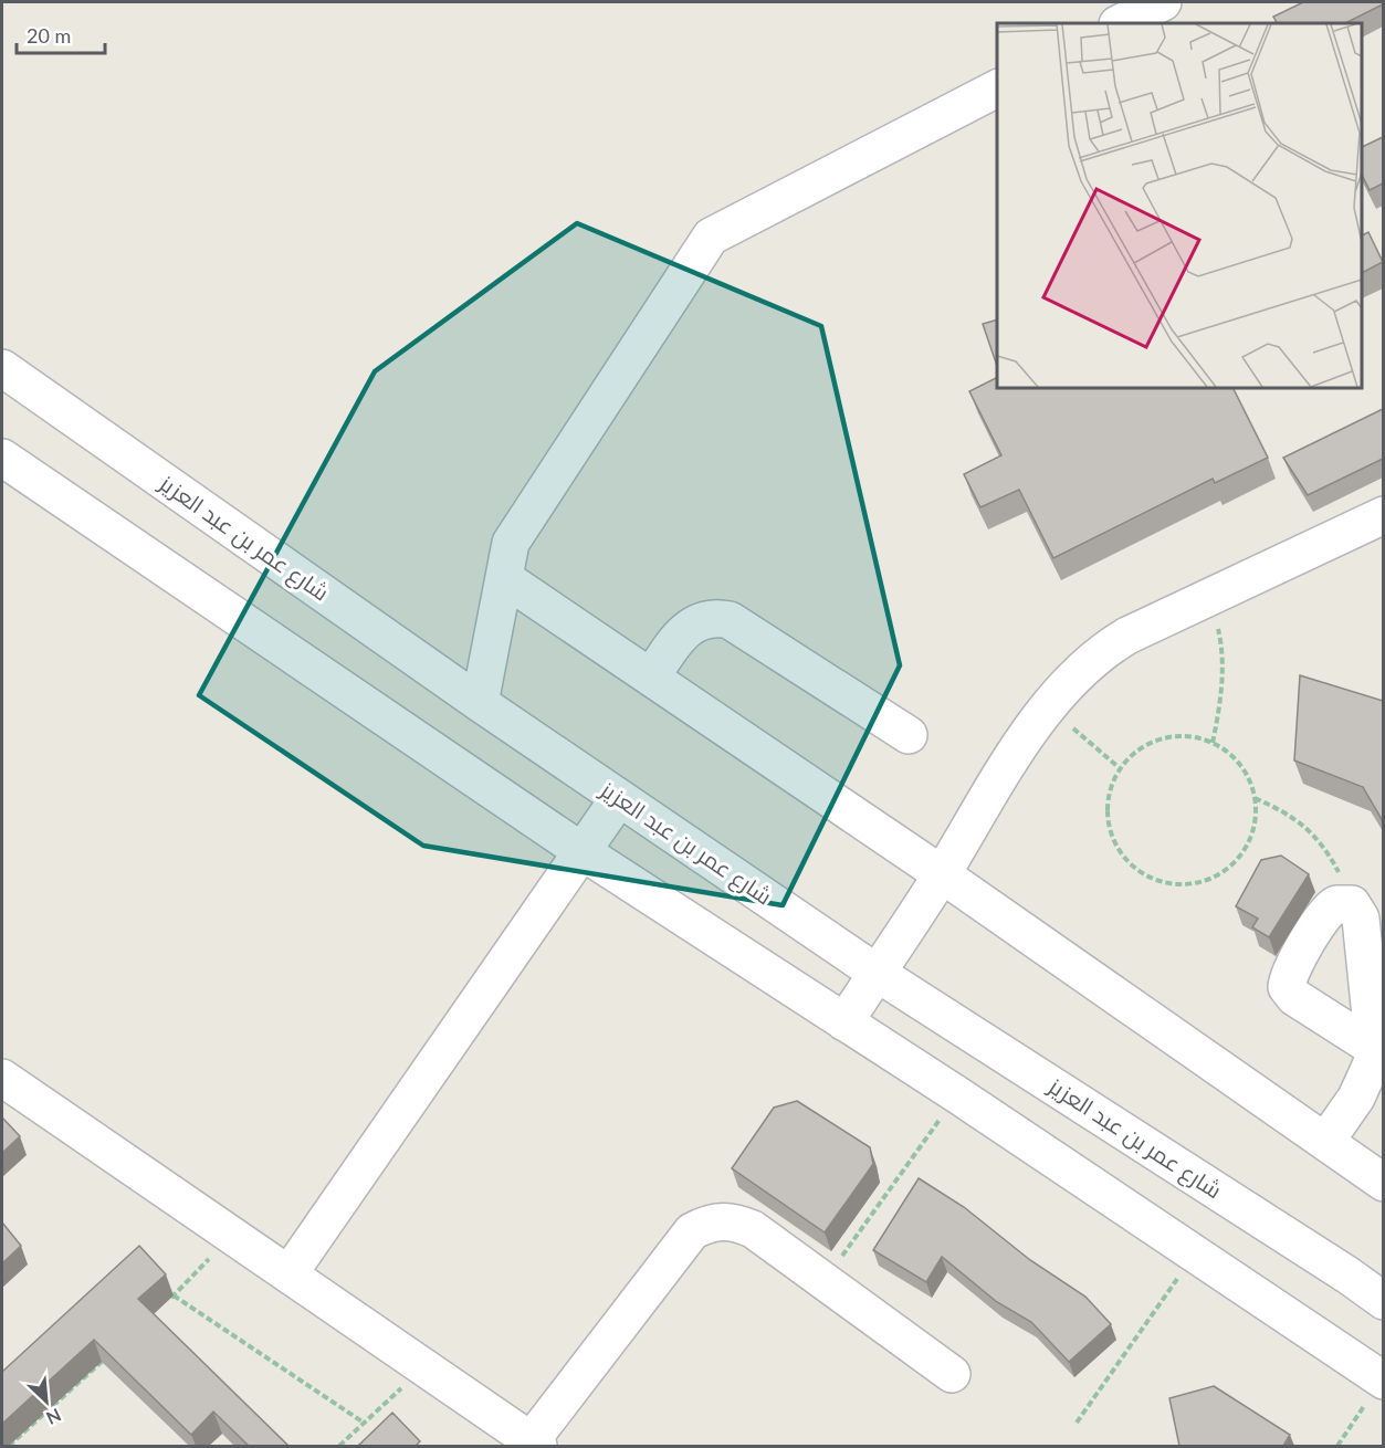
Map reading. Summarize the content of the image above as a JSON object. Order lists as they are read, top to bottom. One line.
{"streets":{"street":["شارع عمر بن عبد العزيز"]},"scale_bar":"20 m","north":"bottom right"}
